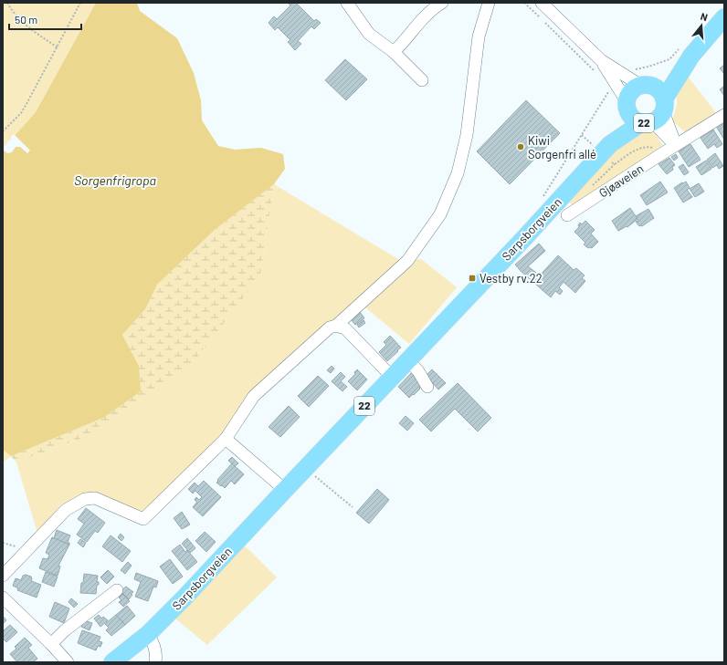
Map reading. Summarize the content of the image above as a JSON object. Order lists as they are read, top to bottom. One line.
{"streets":{"highway":["22","Sarpsborgveien"],"street":["Gjøaveien"]},"crossings":[["22","Sarpsborgveien"]],"water":["Sorgenfrigropa"],"places":{"other":["Kiwi Sorgenfri allé"],"transit":["Vestby rv.22"]},"scale_bar":"50 m","north":"top"}
